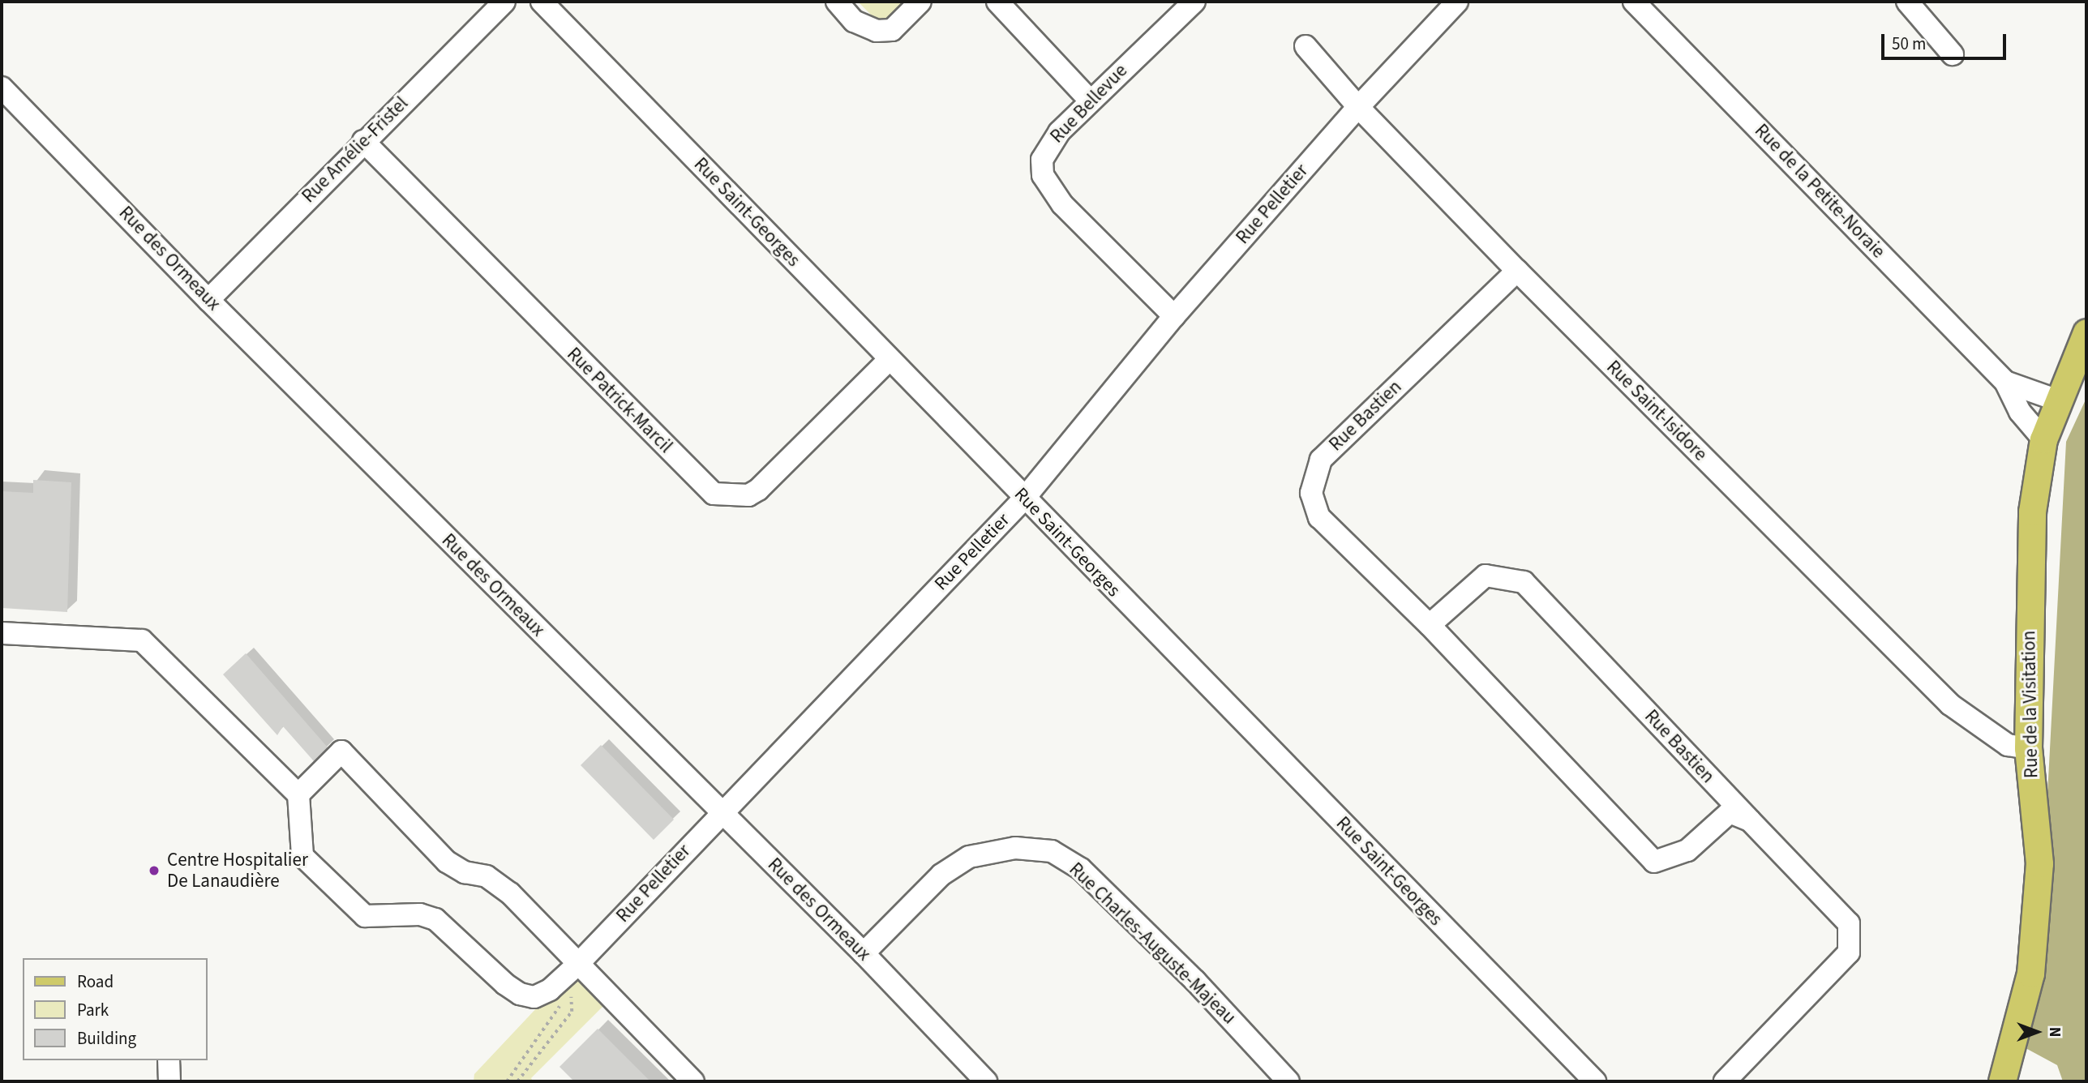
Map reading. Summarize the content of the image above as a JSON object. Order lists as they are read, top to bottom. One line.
{"streets":{"main road":["Rue de la Visitation"],"street":["Rue Bellevue","Rue Amélie-Fristel","Rue de la Petite-Noraie","Rue Pelletier","Rue Saint-Georges","Rue des Ormeaux","Rue Patrick-Marcil","Rue Saint-Isidore","Rue Bastien","Rue Charles-Auguste-Majeau"]},"crossings":[["Rue Bellevue","Rue Pelletier"],["Rue Amélie-Fristel","Rue des Ormeaux"],["Rue Amélie-Fristel","Rue Patrick-Marcil"],["Rue de la Petite-Noraie","Rue de la Visitation"],["Rue Pelletier","Rue Saint-Georges"],["Rue Pelletier","Rue des Ormeaux"],["Rue Pelletier","Rue Saint-Isidore"],["Rue Saint-Georges","Rue Patrick-Marcil"],["Rue des Ormeaux","Rue Charles-Auguste-Majeau"],["Rue Saint-Isidore","Rue Bastien"],["Rue Saint-Isidore","Rue de la Visitation"]],"places":["Centre Hospitalier De Lanaudière"],"legend":["Road","Park","Building"],"scale_bar":"50 m","north":"right"}
